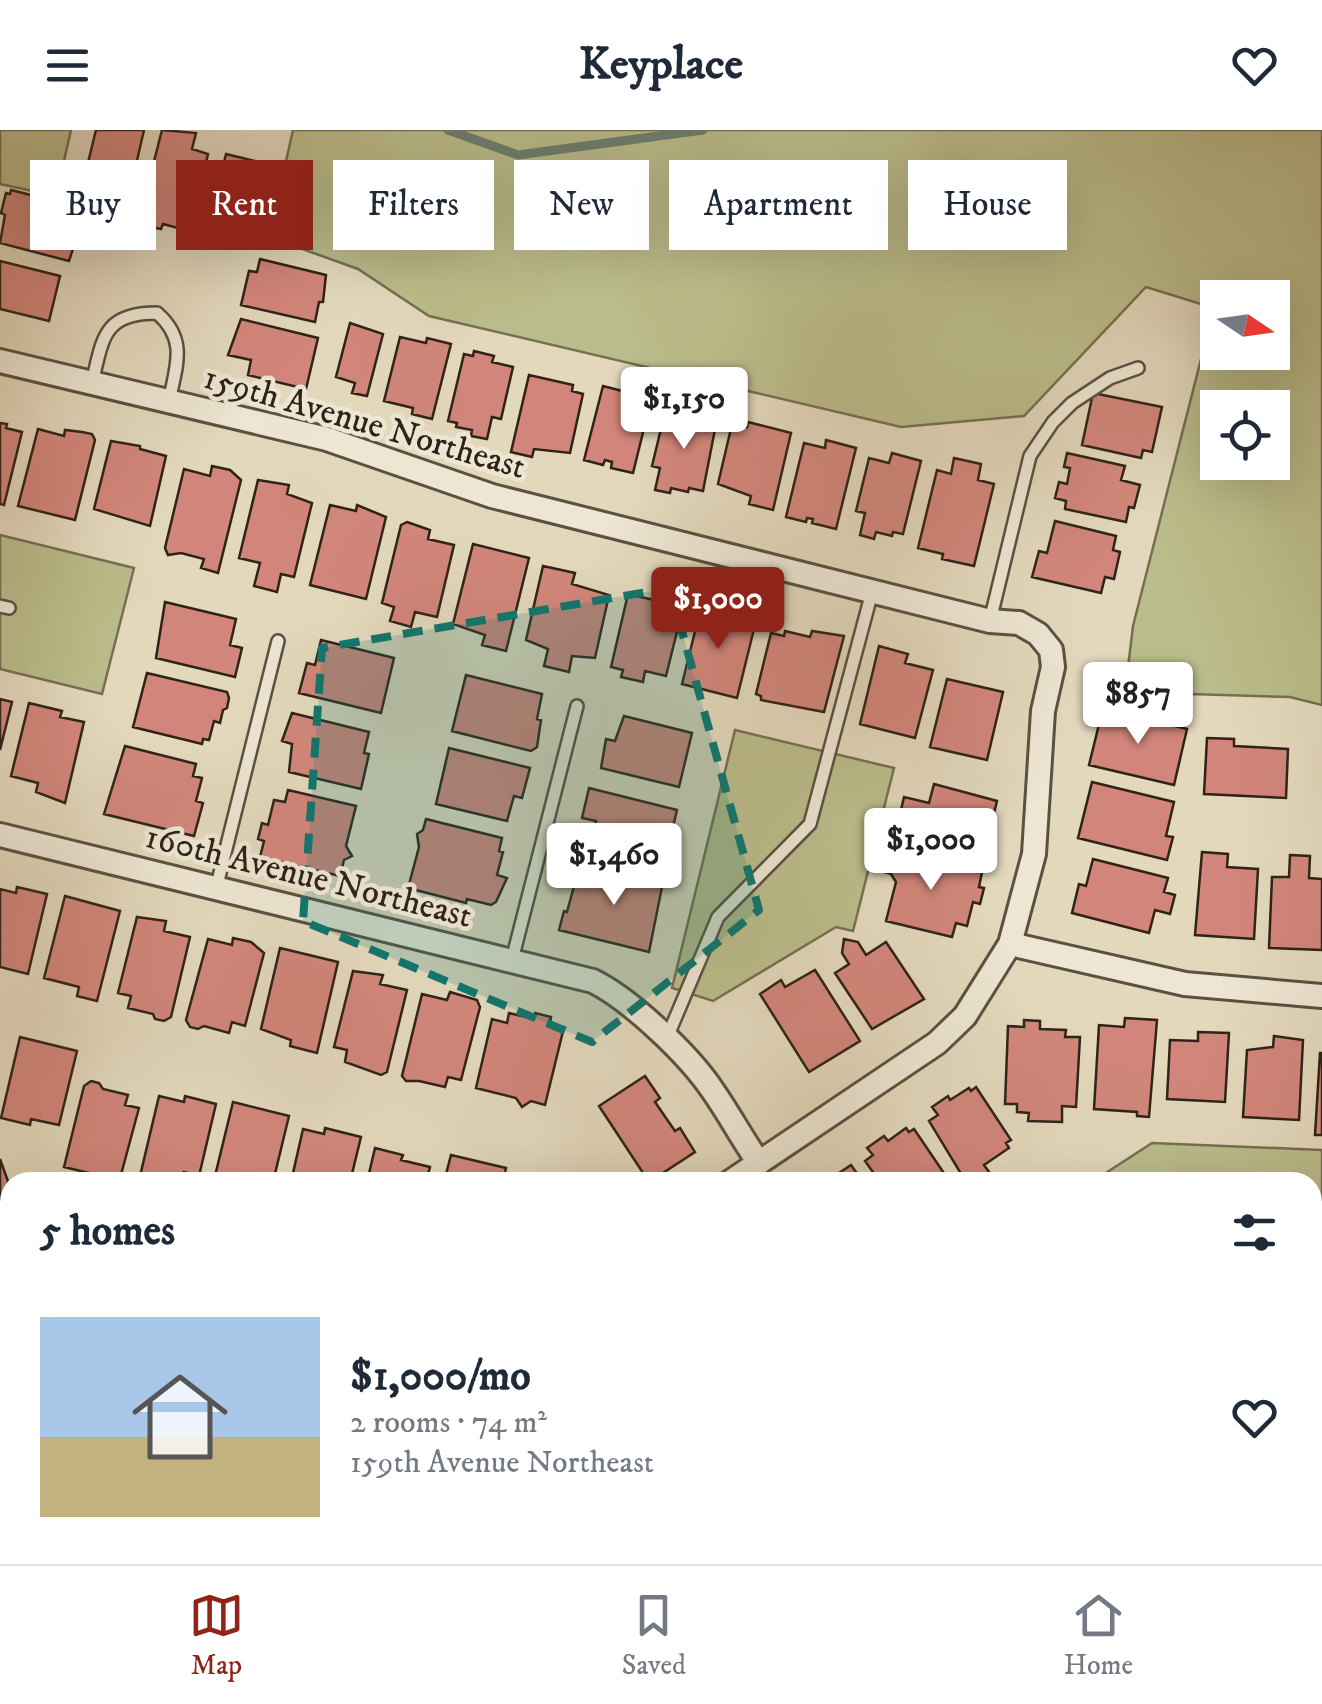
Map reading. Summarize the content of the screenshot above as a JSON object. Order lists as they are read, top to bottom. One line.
{"streets":{"street":["159th Avenue Northeast","160th Avenue Northeast"]},"north":"right","page":{"header":"Keyplace","chip":["Buy","Rent","Filters","New","Apartment","House"],"price":["$1,150","$1,000","$857","$1,000","$1,460"],"heading":"5 homes","list":[{"name":"$1,000/mo","note":"2 rooms · 74 m² · 159th Avenue Northeast"}],"tabs":["Map","Saved","Home"]}}
